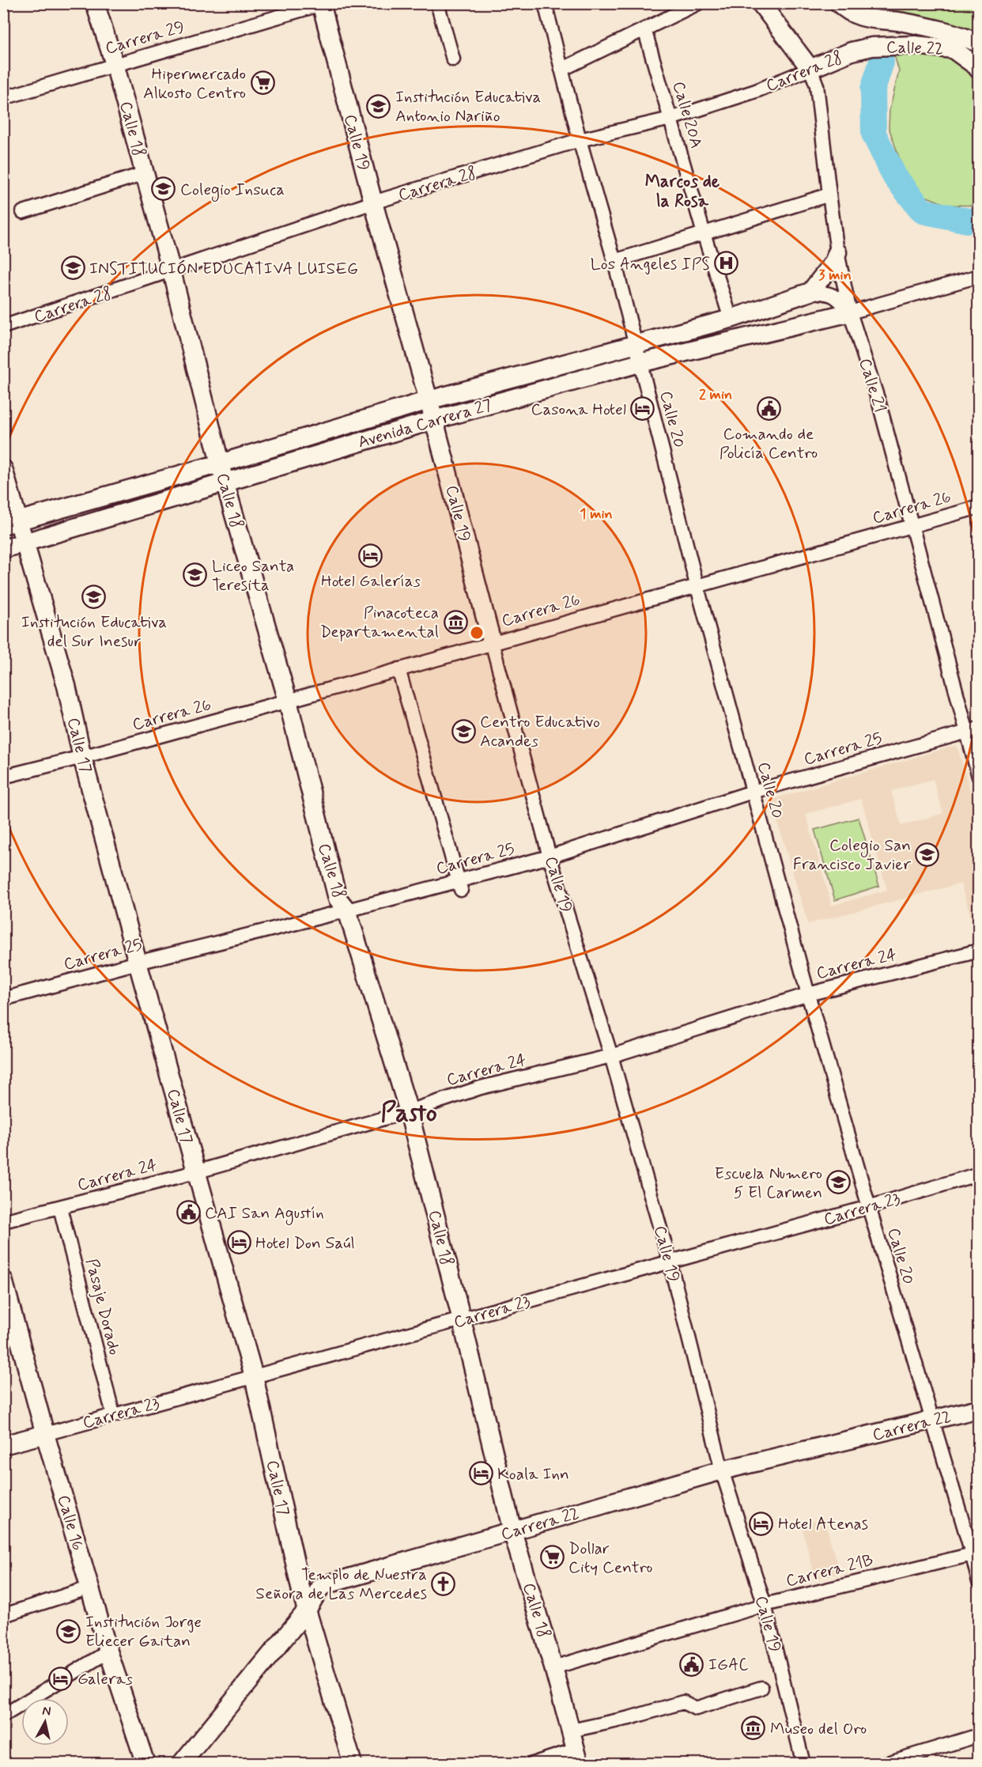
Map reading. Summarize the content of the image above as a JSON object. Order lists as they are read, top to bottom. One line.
{"streets":{"street":["Carrera 29","Calle 22","Carrera 28","Calle 20A","Calle 18","Calle 19","Calle 21","Calle 20","Avenida Carrera 27","Carrera 26","Calle 17","Carrera 25","Carrera 24","Carrera 23","Pasaje Dorado","Carrera 22","Calle 16","Carrera 21B"]},"crossings":[["Carrera 29","Calle 18"],["Carrera 29","Calle 19"],["Calle 22","Carrera 28"],["Carrera 28","Calle 20A"],["Carrera 28","Calle 18"],["Carrera 28","Calle 19"],["Carrera 28","Calle 21"],["Carrera 28","Calle 20"],["Calle 20A","Avenida Carrera 27"],["Calle 18","Avenida Carrera 27"],["Calle 18","Carrera 26"],["Calle 18","Carrera 25"],["Calle 18","Carrera 24"],["Calle 18","Carrera 23"],["Calle 18","Carrera 22"],["Calle 18","Carrera 21B"],["Calle 19","Avenida Carrera 27"],["Calle 19","Carrera 26"],["Calle 19","Carrera 25"],["Calle 19","Carrera 24"],["Calle 19","Carrera 23"],["Calle 19","Carrera 22"],["Calle 19","Carrera 21B"],["Calle 21","Avenida Carrera 27"],["Calle 21","Carrera 26"],["Calle 21","Carrera 25"],["Calle 20","Avenida Carrera 27"],["Calle 20","Carrera 26"],["Calle 20","Carrera 25"],["Calle 20","Carrera 24"],["Calle 20","Carrera 23"],["Calle 20","Carrera 22"],["Calle 20","Carrera 21B"],["Avenida Carrera 27","Calle 17"],["Carrera 26","Calle 17"],["Calle 17","Carrera 25"],["Calle 17","Carrera 24"],["Calle 17","Carrera 23"],["Calle 17","Carrera 22"],["Carrera 24","Pasaje Dorado"],["Carrera 23","Pasaje Dorado"],["Carrera 23","Calle 16"]],"districts":["Marcos de la Rosa","Pasto"],"places":{"supermarket":["Hipermercado Alkosto Centro","Dollar City Centro"],"school or university":["Institución Educativa Antonio Nariño","Colegio Insuca","INSTITUCIÓN EDUCATIVA LUISEG","Liceo Santa Teresita","Institución Educativa del Sur Inesur","Centro Educativo Acandes","Colegio San Francisco Javier","Escuela Numero 5 El Carmen","Institución Jorge Eliecer Gaitan"],"hospital":["Los Angeles IPS"],"hotel":["Casona Hotel","Hotel Galerías","Hotel Don Saúl","Koala Inn","Hotel Atenas","Galeras"],"public building":["Comando de Policía Centro","CAI San Agustín","IGAC"],"museum":["Pinacoteca Departamental","Museo del Oro"],"church":["Templo de Nuestra Señora de Las Mercedes"]},"north":"top","rings":["3 min","2 min","1 min"]}
